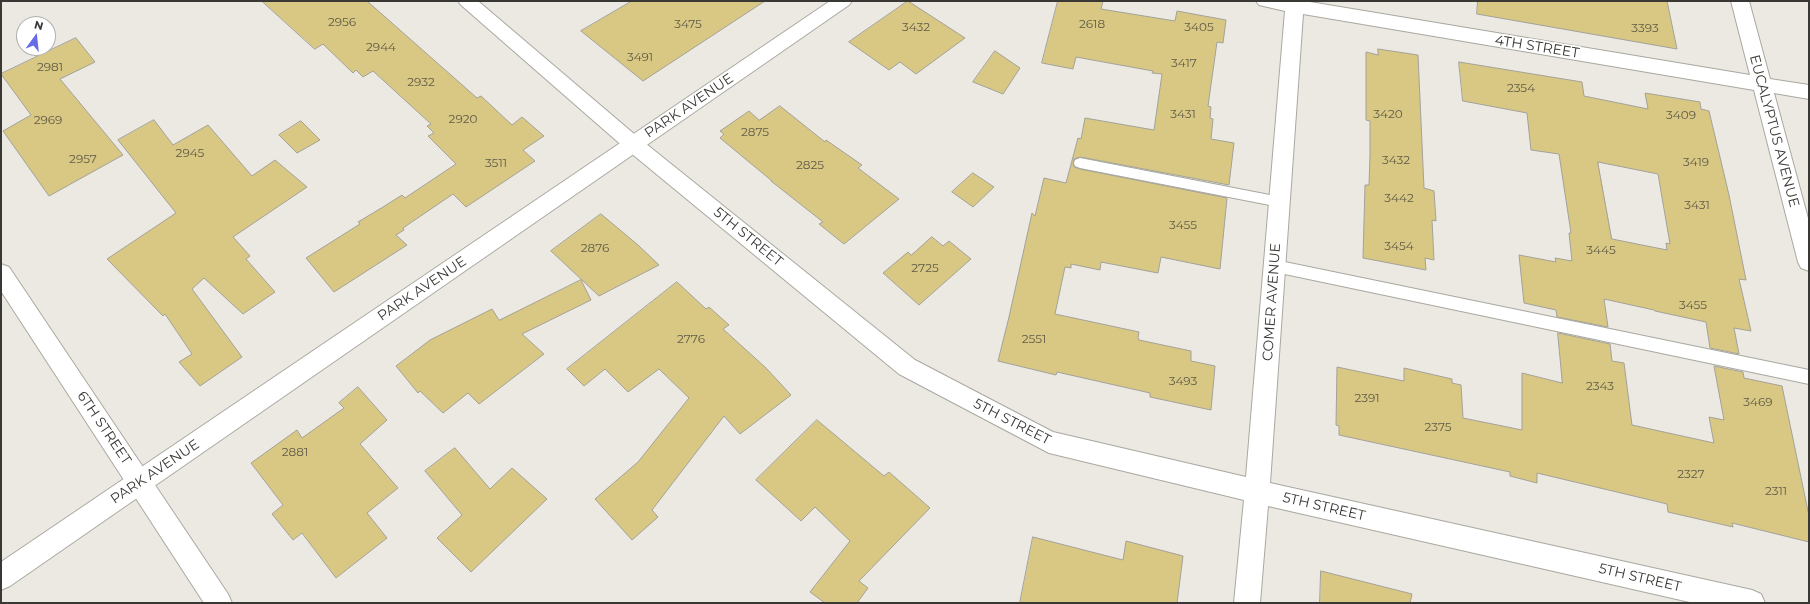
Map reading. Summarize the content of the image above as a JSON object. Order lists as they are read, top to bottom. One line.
{"streets":{"street":["4TH STREET","PARK AVENUE","EUCALYPTUS AVENUE","5TH STREET","COMER AVENUE","6TH STREET"]},"crossings":[["4TH STREET","EUCALYPTUS AVENUE"],["4TH STREET","COMER AVENUE"],["PARK AVENUE","5TH STREET"],["PARK AVENUE","6TH STREET"],["5TH STREET","COMER AVENUE"]],"house_numbers":["2956","3475","2618","3432","3405","3393","2944","3491","3417","2981","2932","2354","3431","3420","3409","2920","2969","2875","2945","2957","3432","3419","3511","2825","3442","3431","3455","3454","2876","3445","2725","3455","2776","2551","3493","2343","2391","3469","2375","2881","2327","2311"],"north":"top"}
